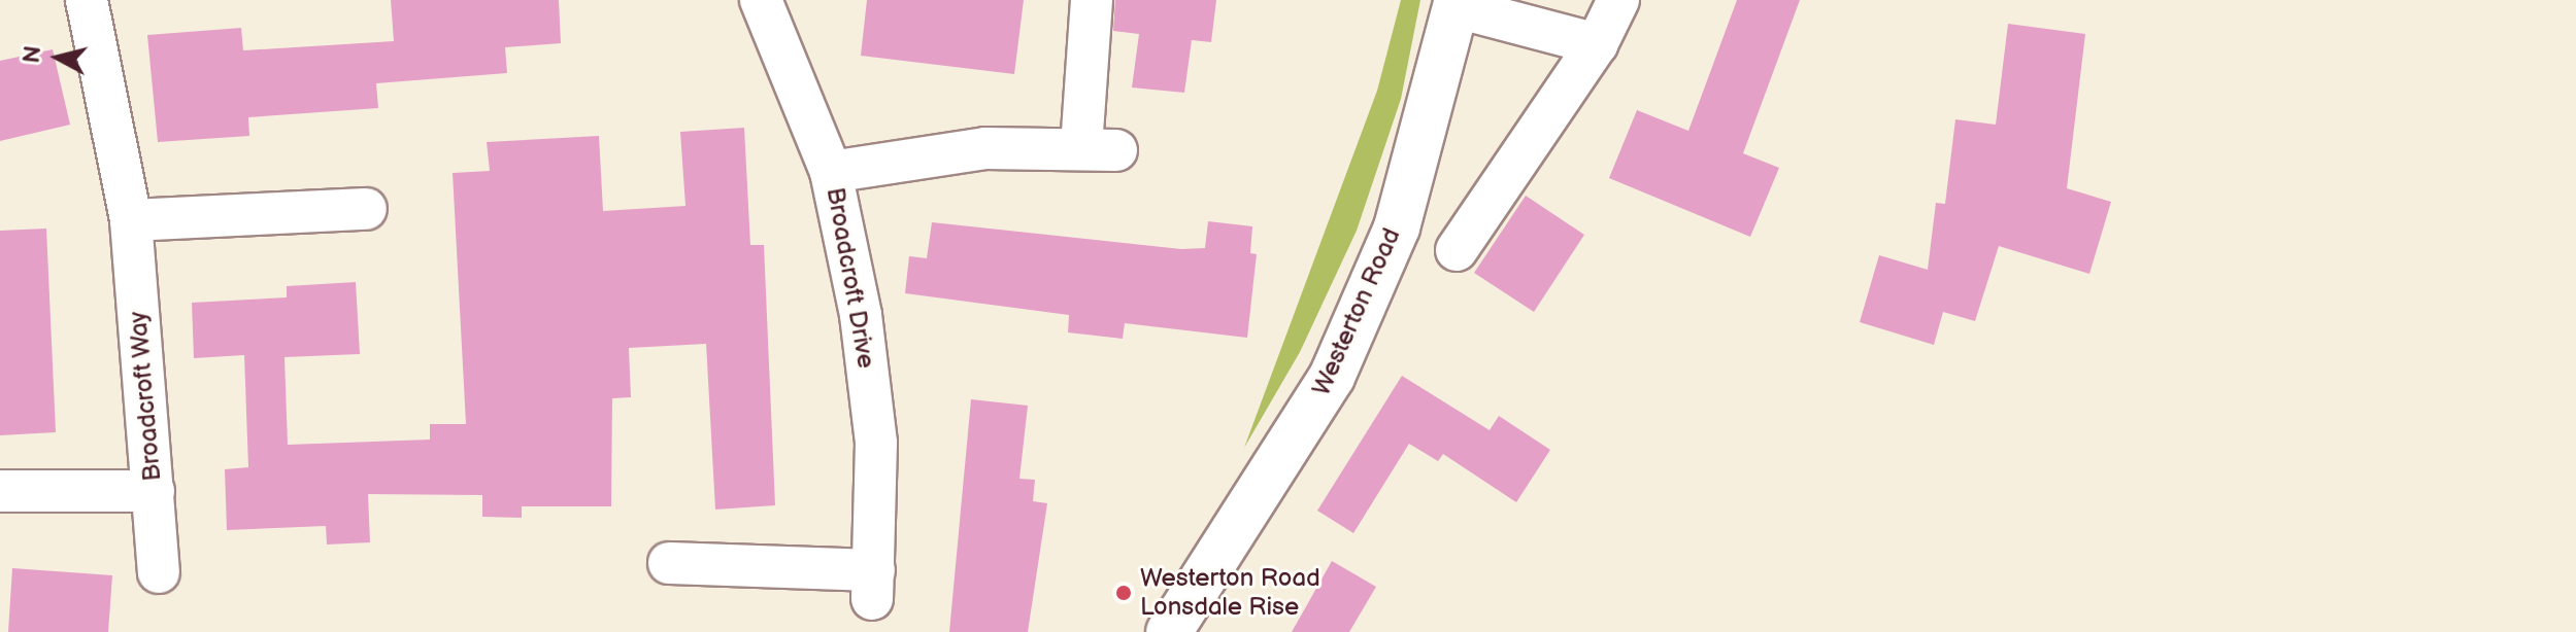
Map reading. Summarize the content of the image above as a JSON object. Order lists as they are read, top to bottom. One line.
{"streets":{"street":["Broadcroft Drive","Westerton Road","Broadcroft Way"]},"places":["Westerton Road Lonsdale Rise"],"north":"left"}
